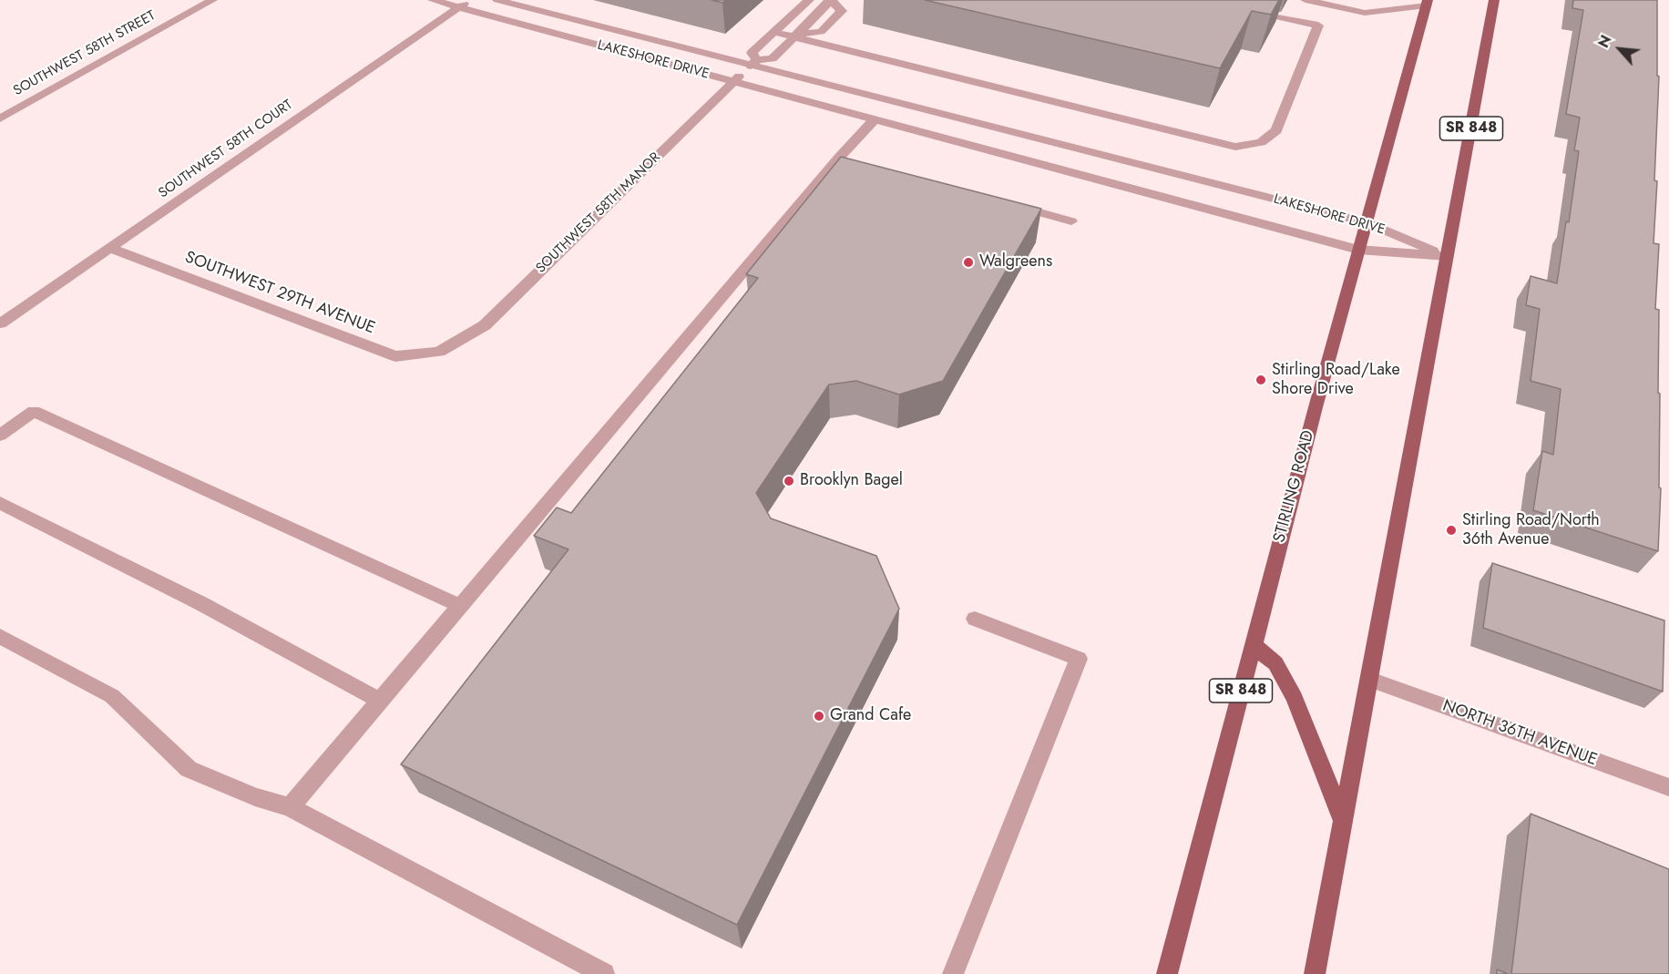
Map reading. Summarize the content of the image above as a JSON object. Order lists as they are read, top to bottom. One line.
{"streets":{"main road":["SR 848","STIRLING ROAD"],"street":["SOUTHWEST 58TH STREET","LAKESHORE DRIVE","SOUTHWEST 58TH COURT","SOUTHWEST 58TH MANOR","SOUTHWEST 29TH AVENUE","NORTH 36TH AVENUE"]},"crossings":[["LAKESHORE DRIVE","SR 848"],["LAKESHORE DRIVE","SOUTHWEST 58TH COURT"],["LAKESHORE DRIVE","SOUTHWEST 58TH MANOR"],["LAKESHORE DRIVE","STIRLING ROAD"],["SR 848","NORTH 36TH AVENUE"],["SOUTHWEST 58TH COURT","SOUTHWEST 29TH AVENUE"],["SOUTHWEST 58TH MANOR","SOUTHWEST 29TH AVENUE"]],"places":["Walgreens","Stirling Road/Lake Shore Drive","Brooklyn Bagel","Stirling Road/North 36th Avenue","Grand Cafe"],"north":"top left"}
